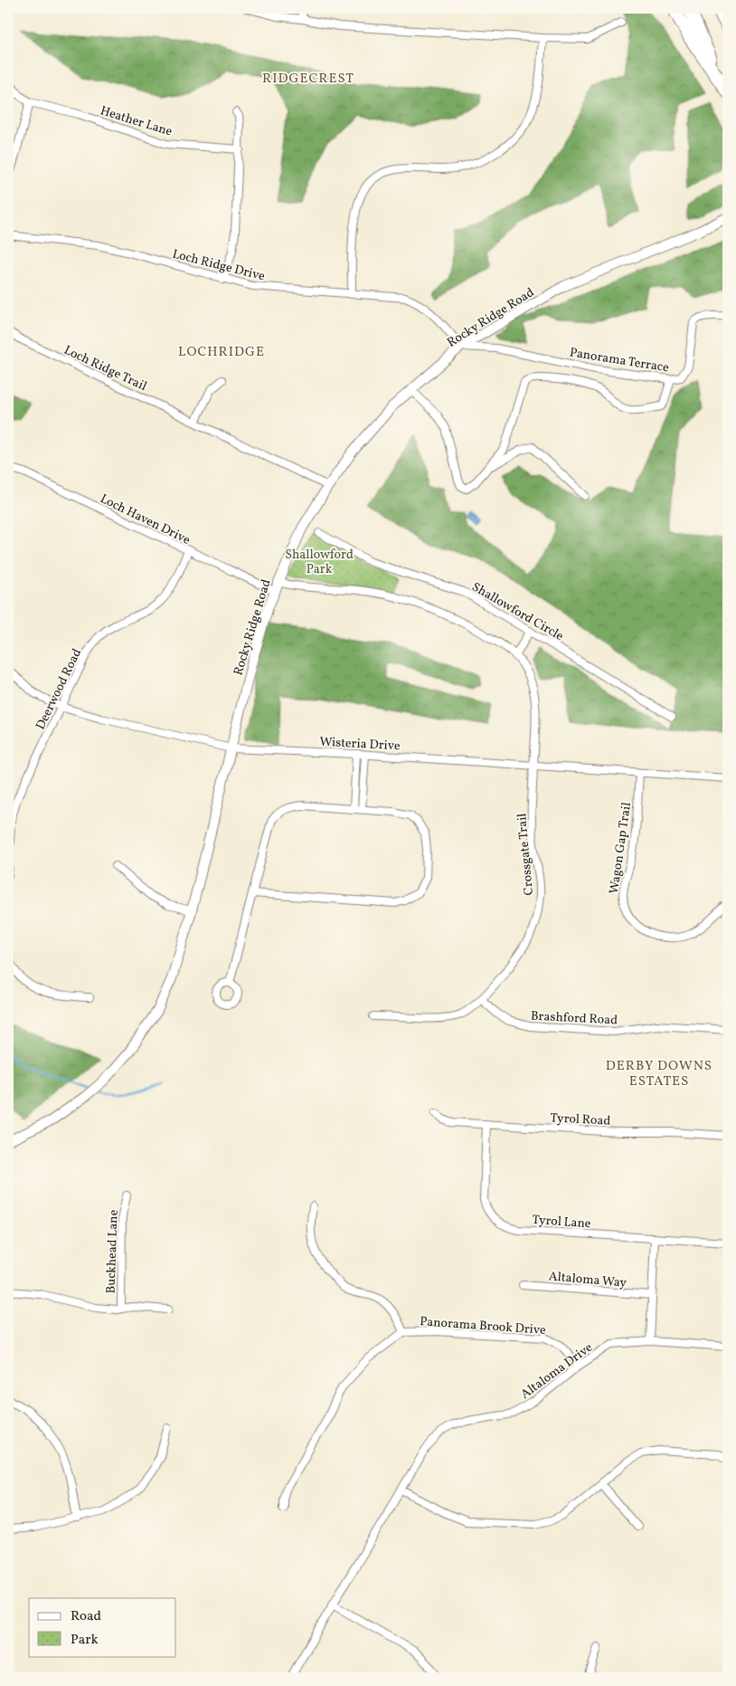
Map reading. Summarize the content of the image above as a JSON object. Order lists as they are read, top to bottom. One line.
{"streets":{"main road":["Rocky Ridge Road"],"street":["Heather Lane","Loch Ridge Drive","Panorama Terrace","Loch Ridge Trail","Loch Haven Drive","Shallowford Circle","Deerwood Road","Wisteria Drive","Wagon Gap Trail","Crossgate Trail","Brashford Road","Tyrol Road","Tyrol Lane","Buckhead Lane","Altaloma Way","Panorama Brook Drive","Altaloma Drive"]},"crossings":[["Loch Ridge Drive","Rocky Ridge Road"],["Loch Ridge Drive","Panorama Terrace"],["Rocky Ridge Road","Panorama Terrace"],["Rocky Ridge Road","Loch Ridge Trail"],["Rocky Ridge Road","Loch Haven Drive"],["Rocky Ridge Road","Wisteria Drive"],["Loch Haven Drive","Deerwood Road"],["Deerwood Road","Wisteria Drive"],["Wisteria Drive","Wagon Gap Trail"],["Wisteria Drive","Crossgate Trail"],["Crossgate Trail","Brashford Road"],["Tyrol Road","Tyrol Lane"],["Panorama Brook Drive","Altaloma Drive"]],"districts":["RIDGECREST","LOCHRIDGE","DERBY DOWNS ESTATES"],"parks":["Shallowford Park"],"legend":["Road","Park"]}
